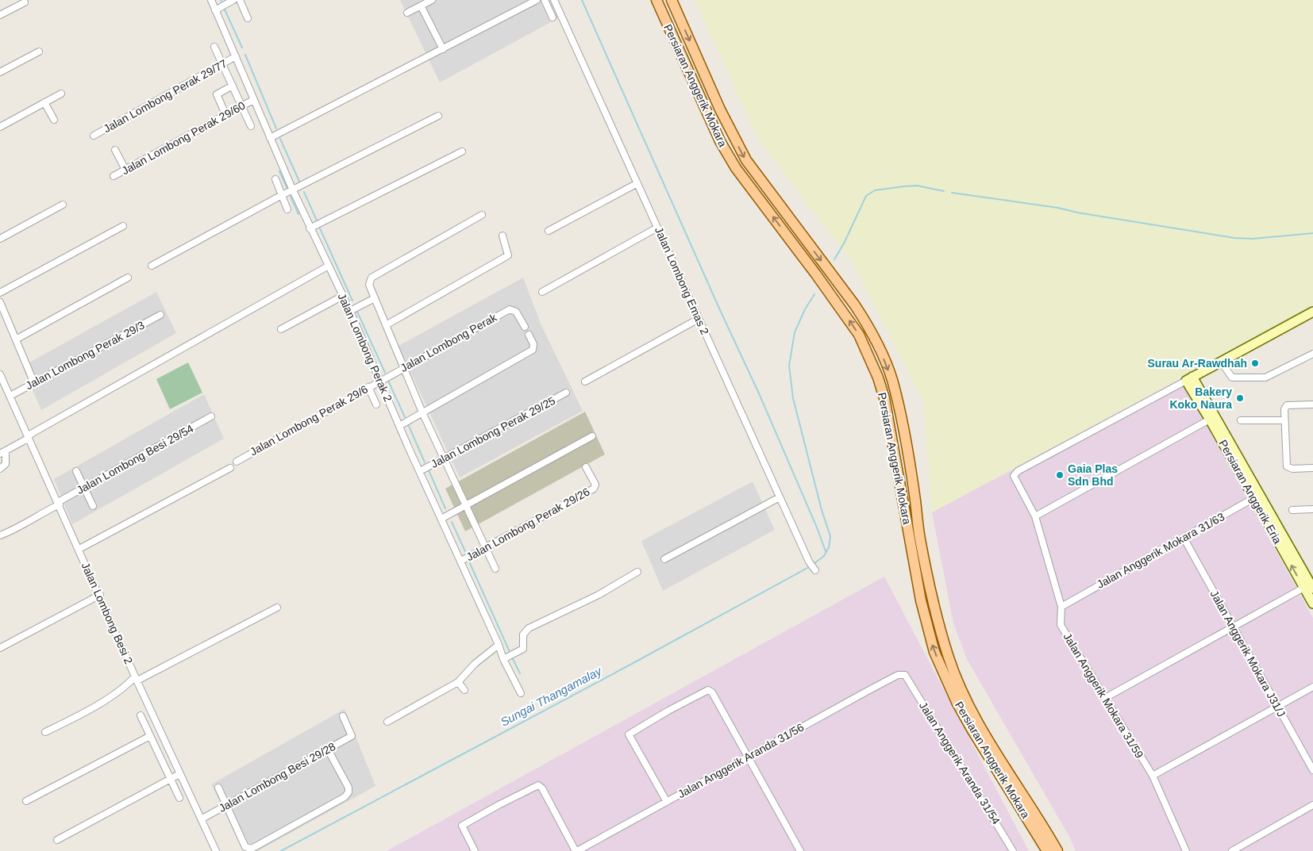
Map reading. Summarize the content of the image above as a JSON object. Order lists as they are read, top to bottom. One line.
{"streets":{"main road":["Persiaran Anggerik Mokara"],"street":["Jalan Lombong Perak 29/77","Jalan Lombong Perak 29/60","Jalan Lombong Emas 2","Jalan Lombong Perak","Jalan Lombong Perak 2","Jalan Lombong Perak 29/3","Jalan Lombong Perak 29/6","Jalan Lombong Perak 29/25","Jalan Lombong Besi 29/54","Persiaran Anggerik Eria","Jalan Lombong Perak 29/26","Jalan Anggerik Mokara 31/63","Jalan Lombong Besi 2","Jalan Anggerik Mokara J31/J","Jalan Anggerik Mokara 31/59","Jalan Anggerik Aranda 31/56","Jalan Anggerik Aranda 31/54","Jalan Lombong Besi 29/28"]},"crossings":[["Jalan Lombong Perak 29/77","Jalan Lombong Perak 2"],["Jalan Lombong Perak 29/60","Jalan Lombong Perak 2"],["Jalan Lombong Perak","Jalan Lombong Perak 2"],["Jalan Lombong Perak","Jalan Lombong Perak 29/6"],["Jalan Lombong Perak 2","Jalan Lombong Perak 29/6"],["Jalan Lombong Perak 2","Jalan Lombong Perak 29/25"],["Jalan Lombong Perak 2","Jalan Lombong Perak 29/26"],["Jalan Lombong Perak 29/3","Jalan Lombong Besi 2"],["Jalan Lombong Besi 29/54","Jalan Lombong Besi 2"],["Persiaran Anggerik Eria","Jalan Anggerik Mokara 31/63"],["Persiaran Anggerik Eria","Jalan Anggerik Mokara 31/59"],["Jalan Anggerik Mokara 31/63","Jalan Anggerik Mokara J31/J"],["Jalan Anggerik Mokara 31/63","Jalan Anggerik Mokara 31/59"],["Jalan Lombong Besi 2","Jalan Lombong Besi 29/28"],["Jalan Anggerik Aranda 31/56","Jalan Anggerik Aranda 31/54"]],"water":["Sungai Thangamalay"],"places":["Surau Ar-Rawdhah","Bakery Koko Naura","Gaia Plas Sdn Bhd"]}
